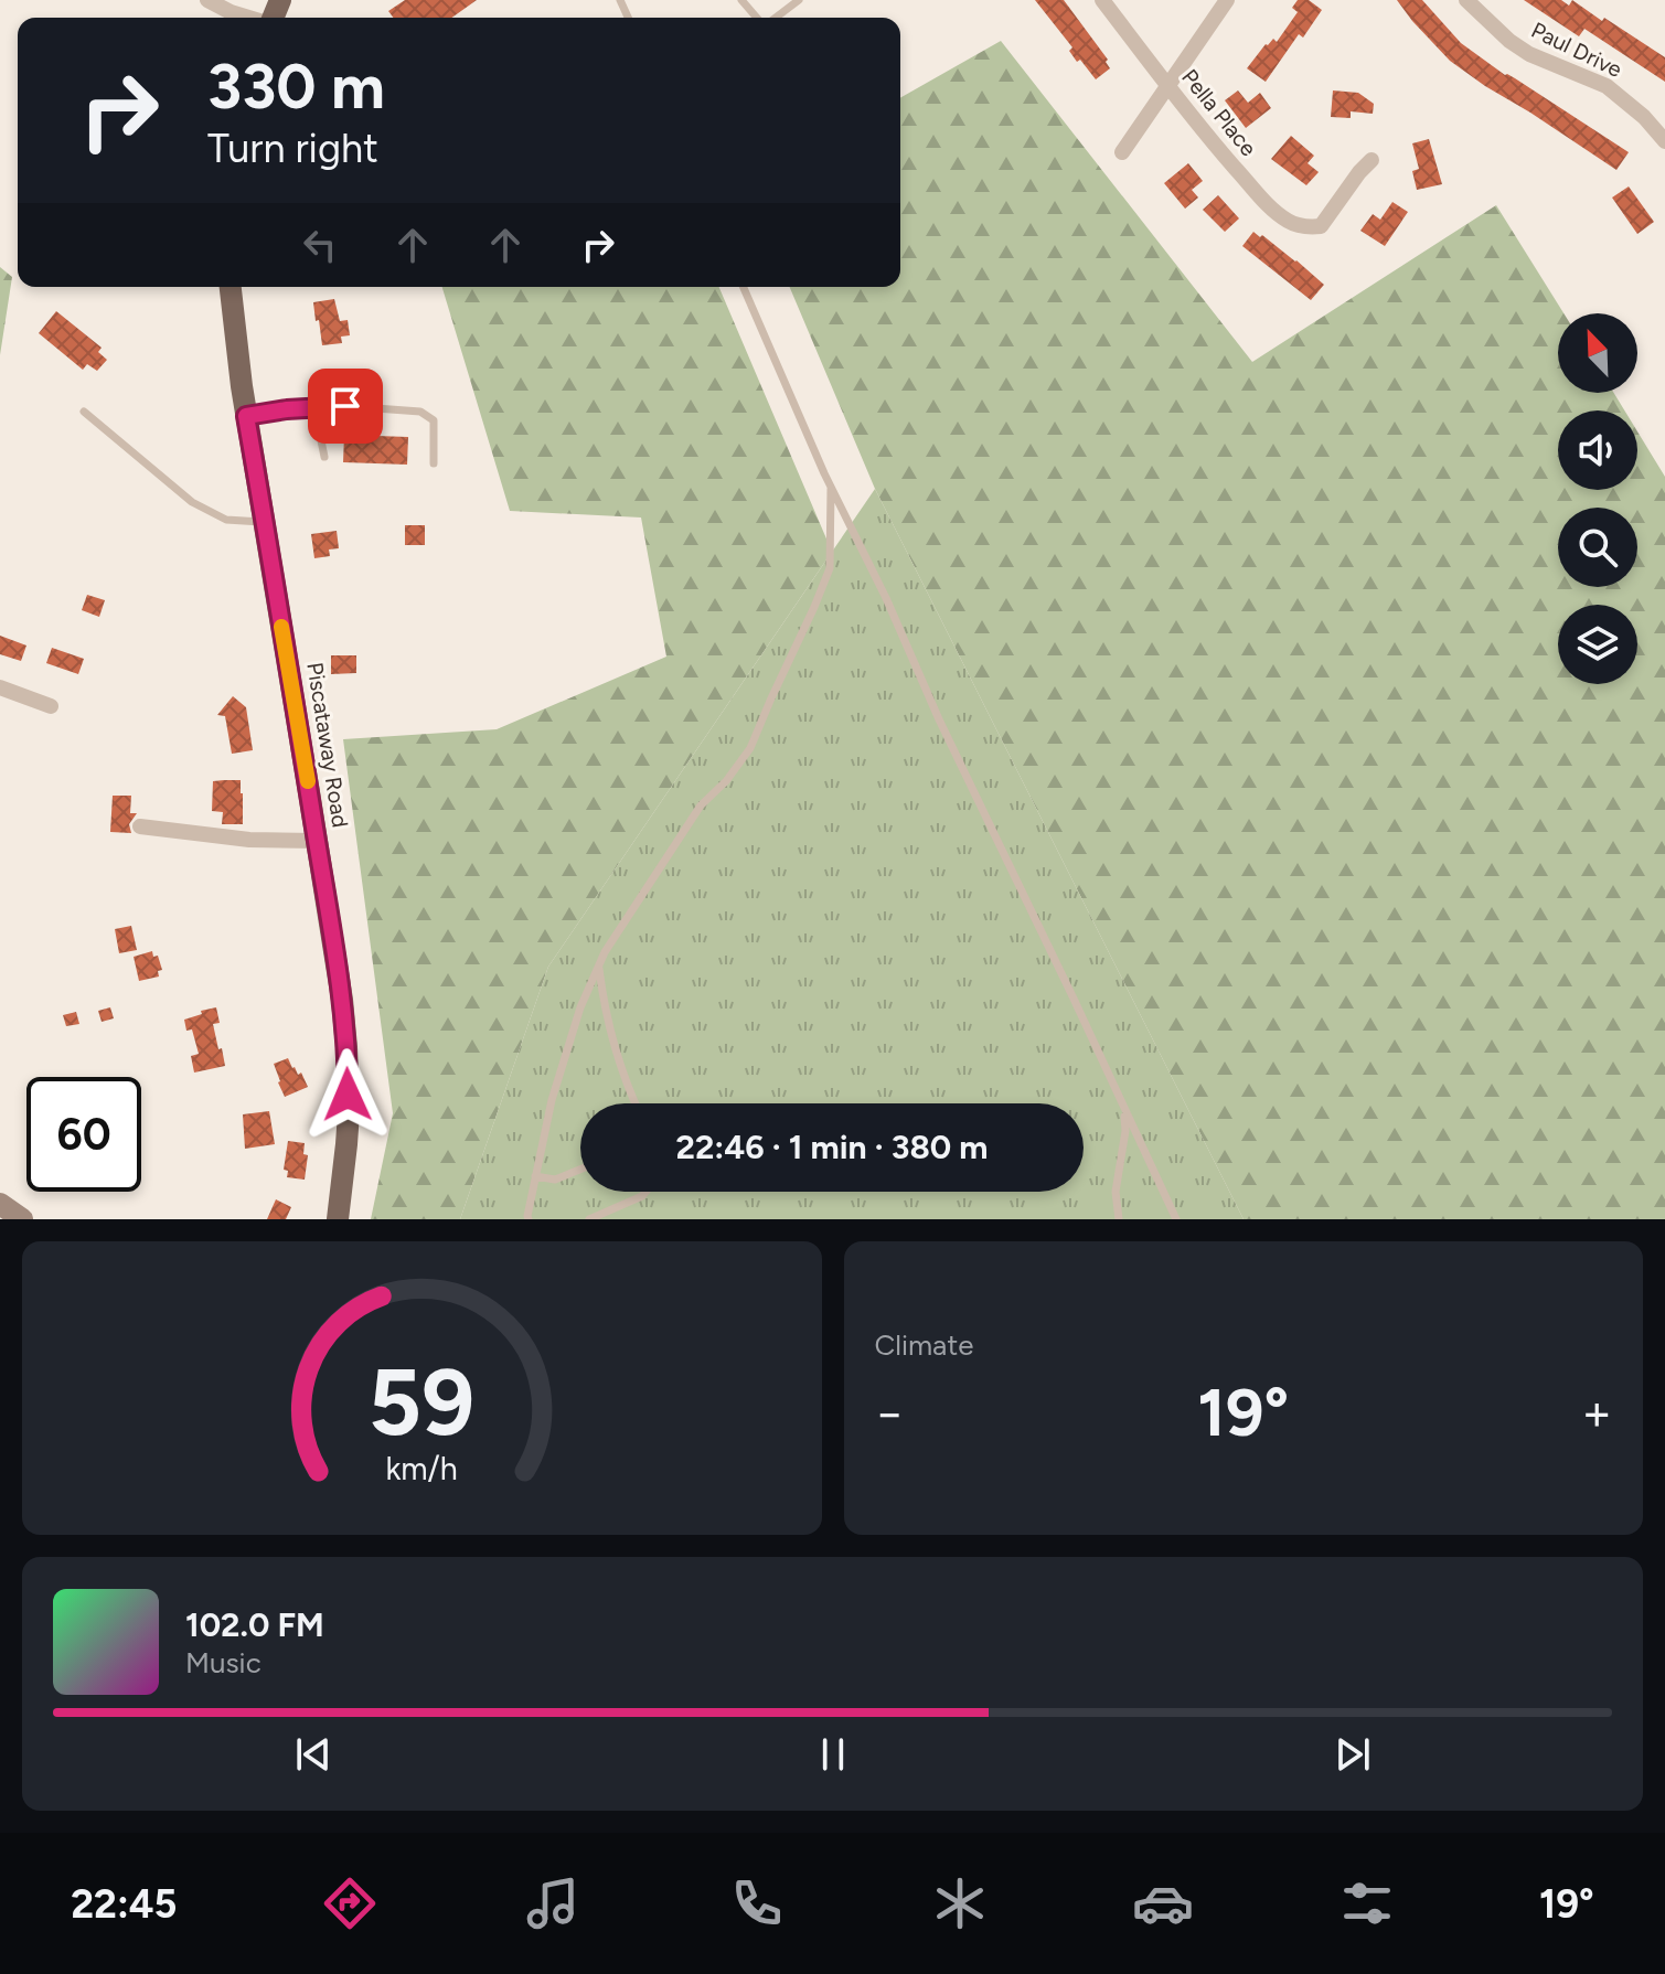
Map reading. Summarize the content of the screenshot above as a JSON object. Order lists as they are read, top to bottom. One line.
{"streets":{"main road":["Piscataway Road"],"street":["Paul Drive","Pella Place"]},"north":"top left","page":{"turn":["330 m","Turn right"],"limit":"60","trip":"22:46 · 1 min · 380 m","tile":"Climate","heat":["−","19°","+"],"song":["102.0 FM","Music"],"tabs":["22:45","19°"],"gauge":["59","km/h"]}}
